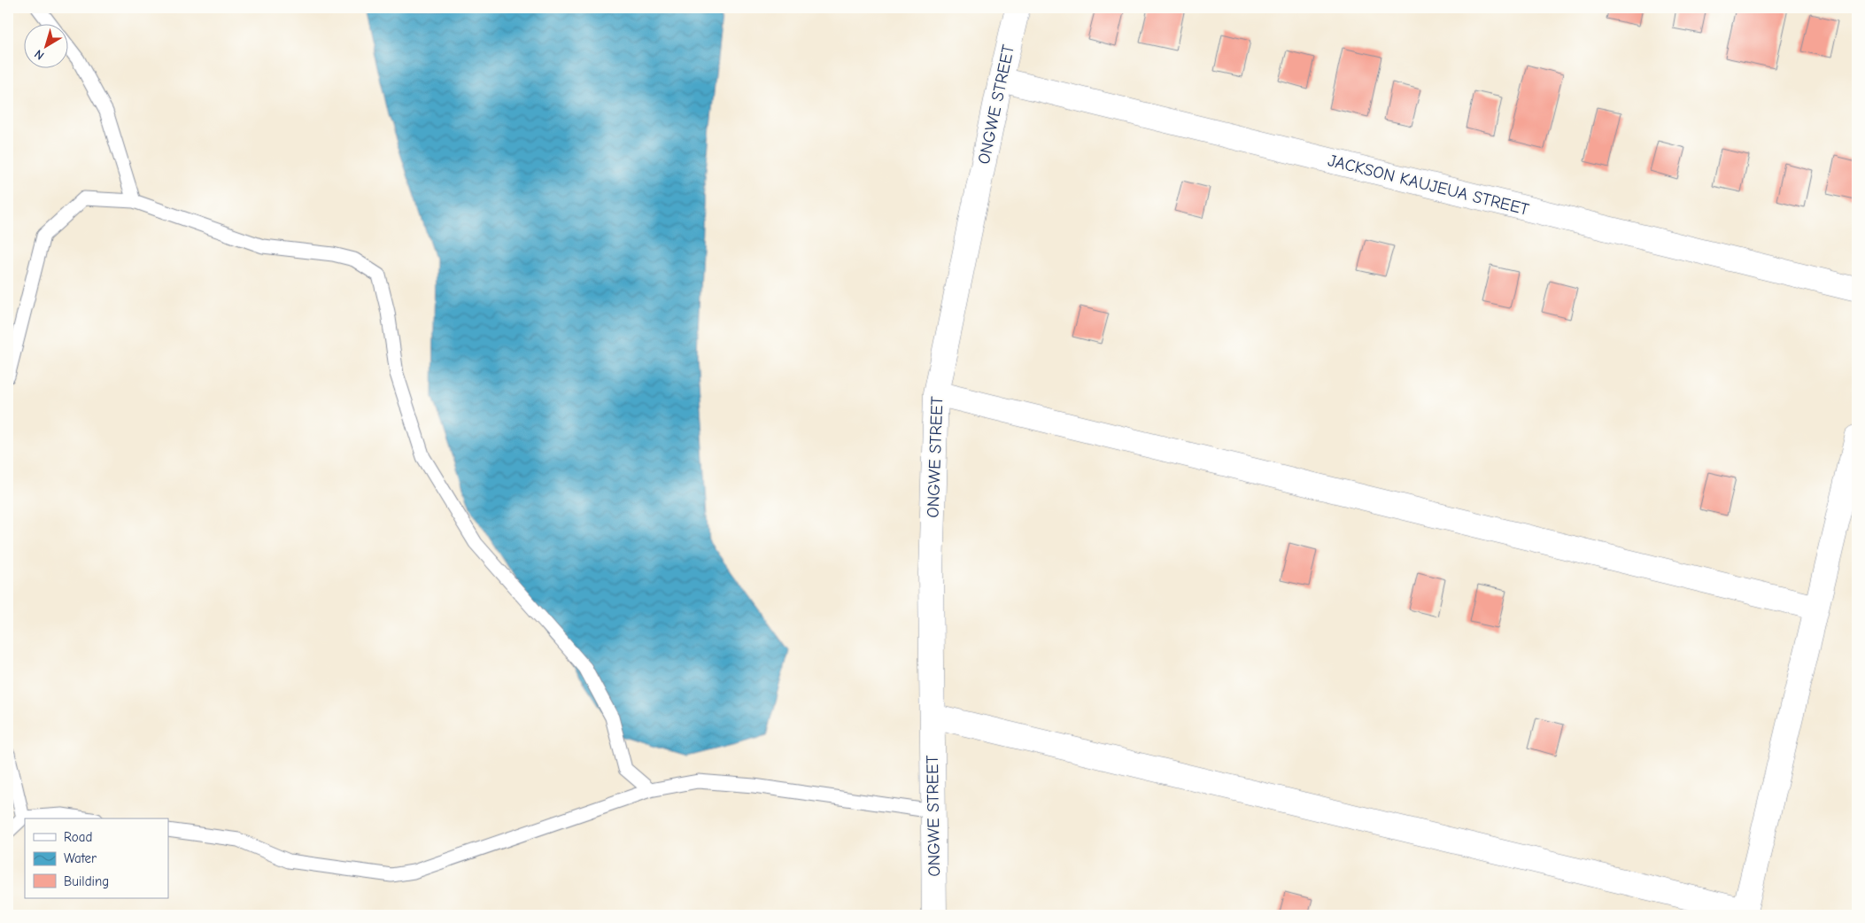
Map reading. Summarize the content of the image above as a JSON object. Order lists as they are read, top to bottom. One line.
{"streets":{"street":["ONGWE STREET","JACKSON KAUJEUA STREET"]},"crossings":[["ONGWE STREET","JACKSON KAUJEUA STREET"]],"legend":["Road","Water","Building"],"north":"bottom left"}
